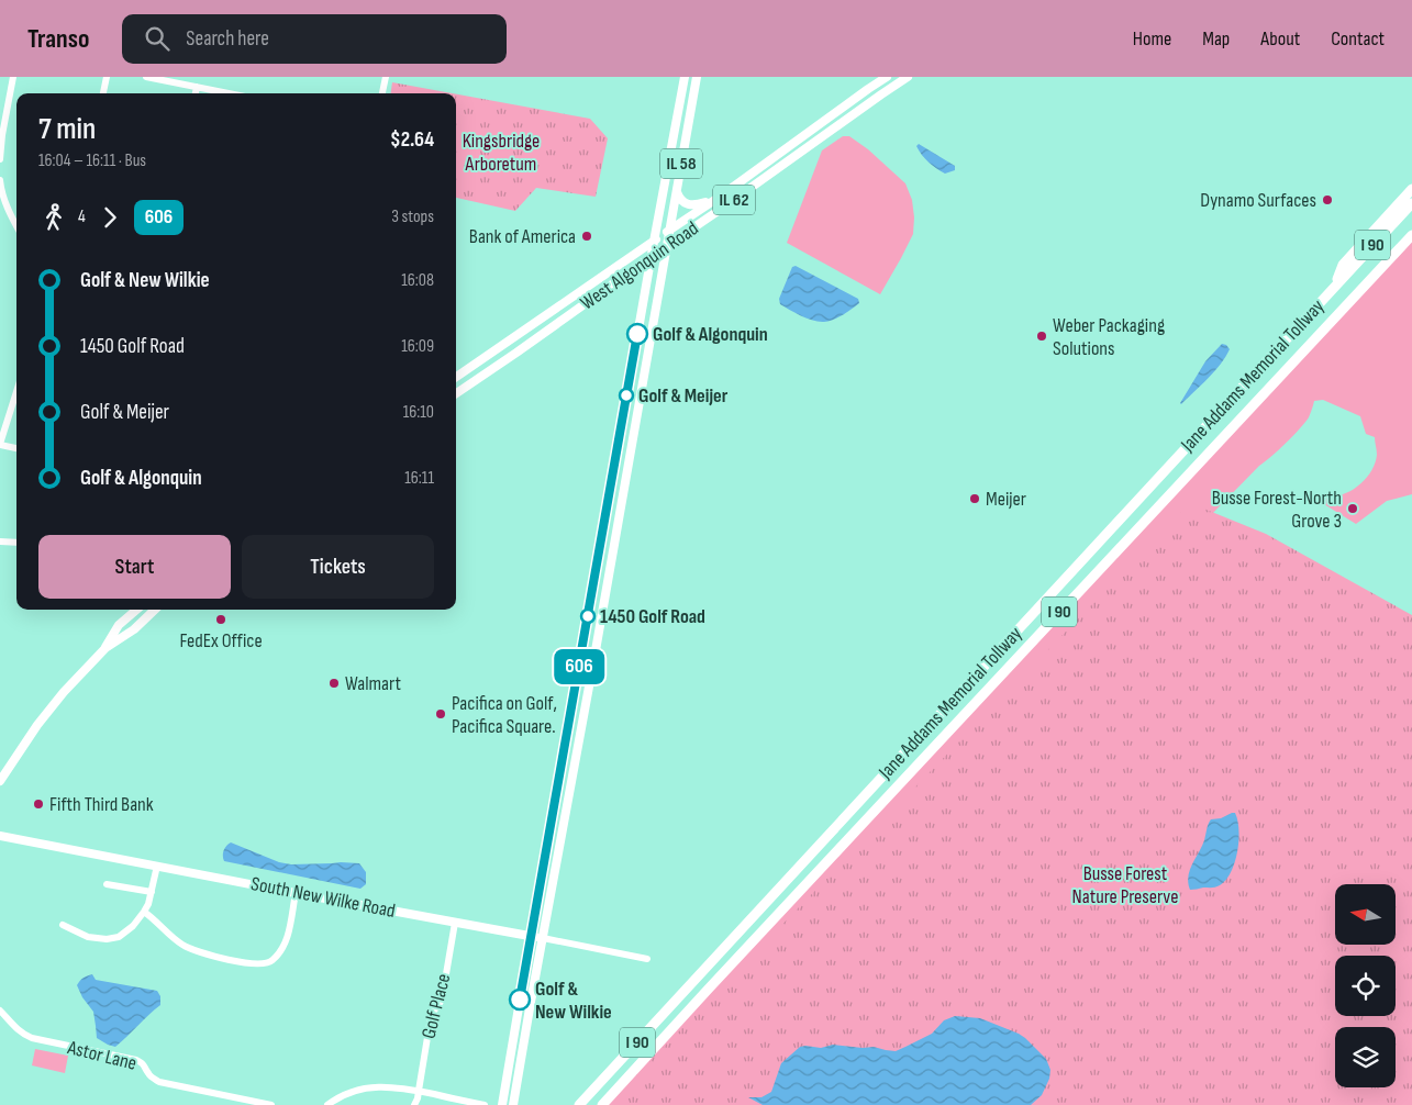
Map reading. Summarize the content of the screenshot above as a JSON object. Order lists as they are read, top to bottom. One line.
{"streets":{"highway":["I 90","Jane Addams Memorial Tollway"],"main road":["IL 58","IL 62","West Algonquin Road","South New Wilke Road"],"street":["Golf Place","Astor Lane"]},"crossings":[["IL 58","West Algonquin Road"],["IL 58","South New Wilke Road"],["South New Wilke Road","Golf Place"]],"parks":["Kingsbridge Arboretum","Busse Forest Nature Preserve"],"places":["Dynamo Surfaces","Bank of America","Golf & Algonquin","Weber Packaging Solutions","Golf & Meijer","Meijer","Busse Forest-North Grove 3","1450 Golf Road","FedEx Office","Walmart","Pacifica on Golf, Pacifica Square.","Fifth Third Bank","Golf & New Wilkie"],"lines":["bus line 606"],"north":"left","page":{"header":"Transo","search":"Search here","nav":["Home","Map","About","Contact"],"on_map":"606","heading":["7 min","16:04 – 16:11 · Bus","$2.64"],"legs":["4","606","3 stops"],"list":[{"name":"Golf & New Wilkie","value":"16:08"},{"name":"1450 Golf Road","value":"16:09"},{"name":"Golf & Meijer","value":"16:10"},{"name":"Golf & Algonquin","value":"16:11"}],"buttons":["Start","Tickets"]}}
